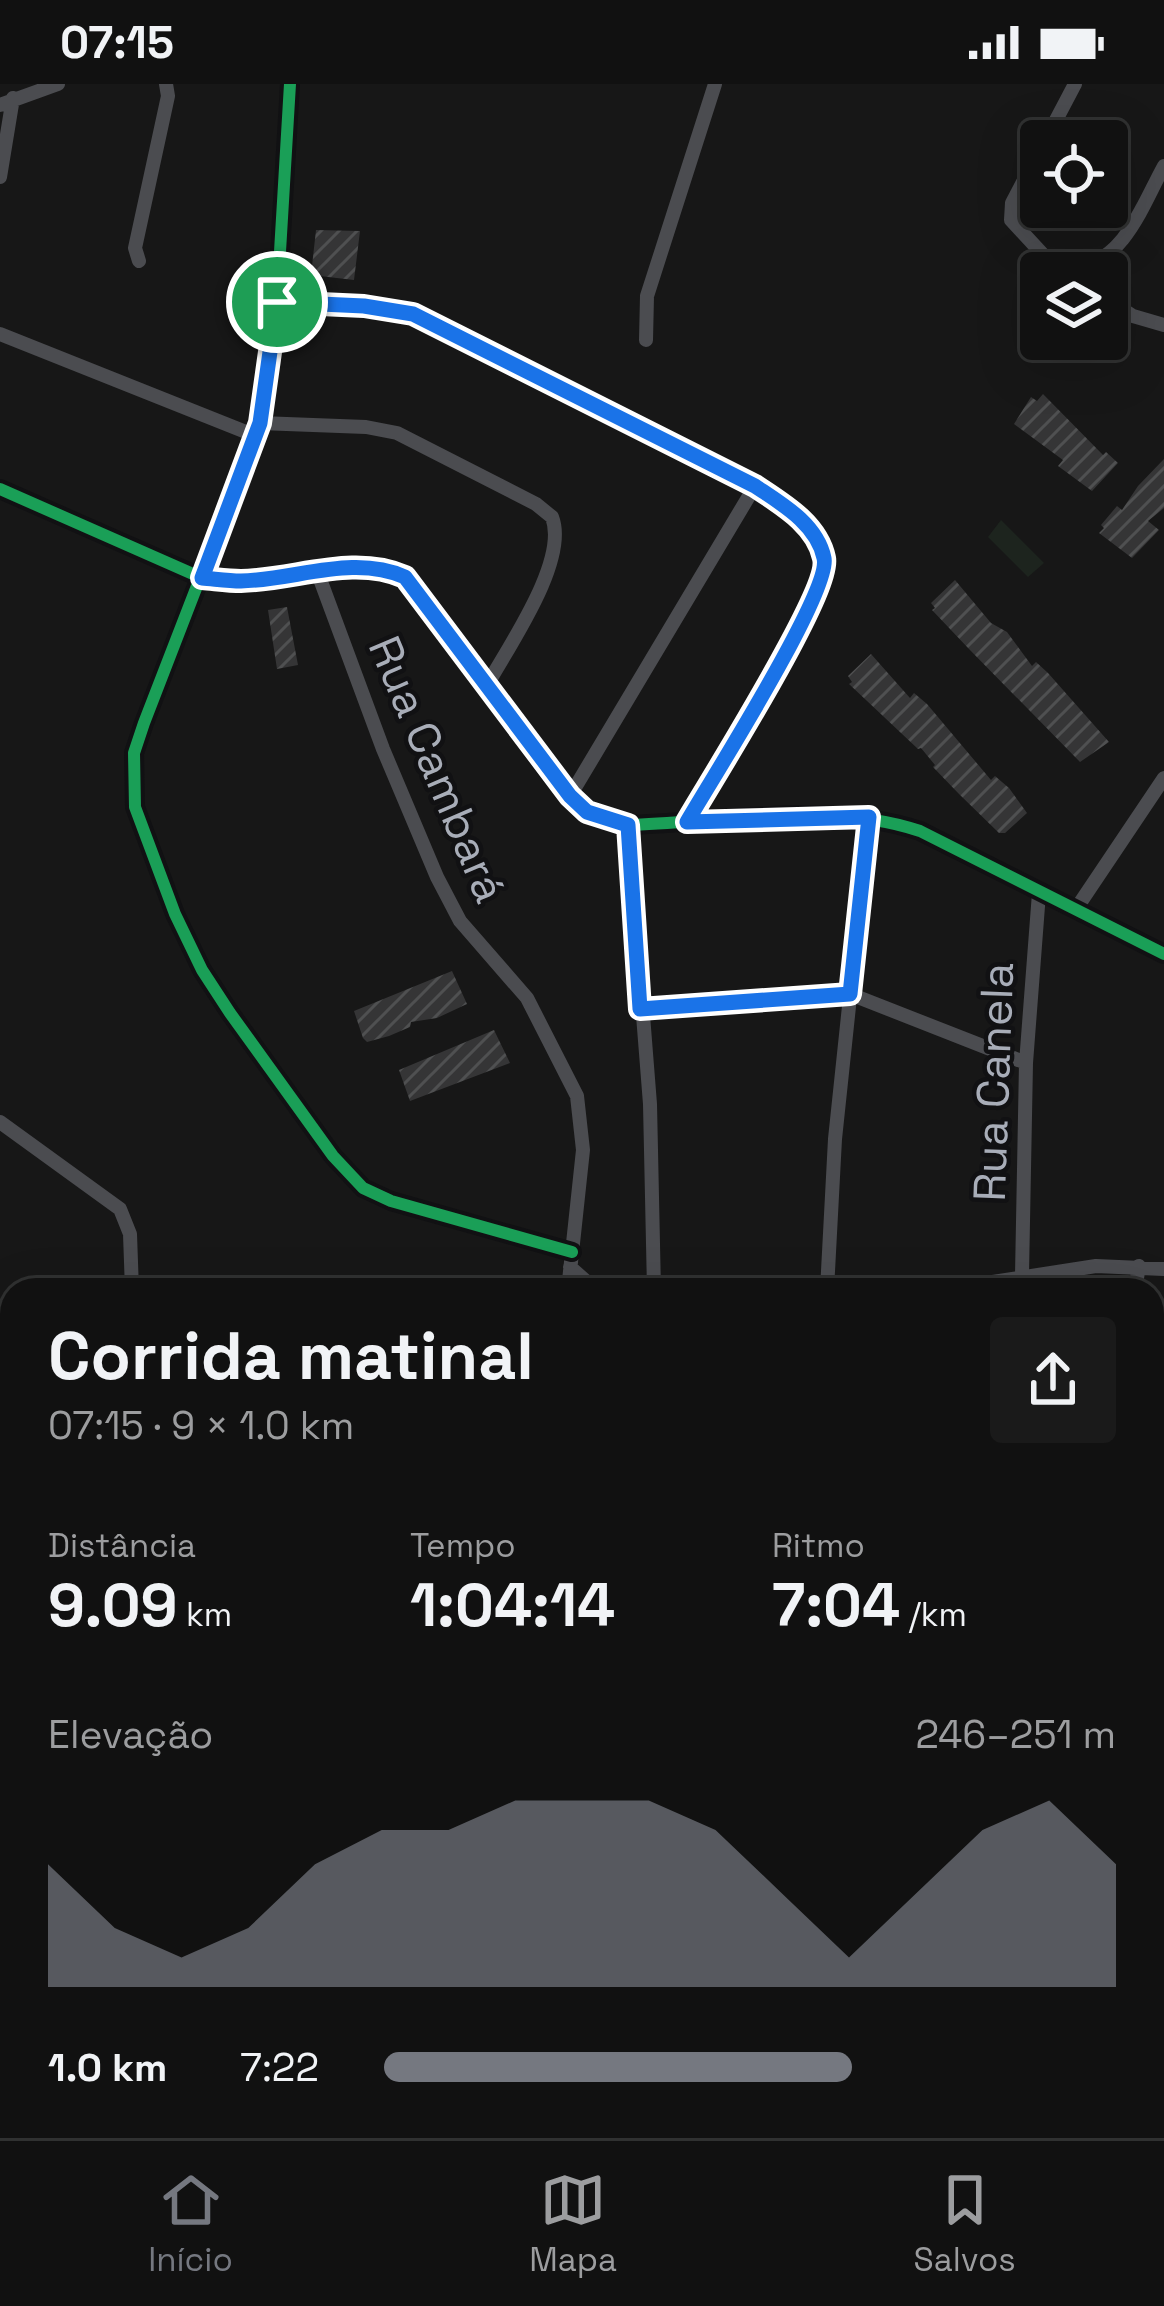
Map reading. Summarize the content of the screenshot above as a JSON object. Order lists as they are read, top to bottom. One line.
{"streets":{"street":["Rua Cambará","Rua Canela"]},"page":{"status":"07:15","heading":["Corrida matinal","07:15 · 9 × 1.0 km"],"stats":[["Distância","9.09 km"],["Tempo","1:04:14"],["Ritmo","7:04 /km"]],"chart":["Elevação","246–251 m"],"list":[{"name":"1.0 km","note":"7:22"}],"tabs":["Início","Mapa","Salvos"]}}
